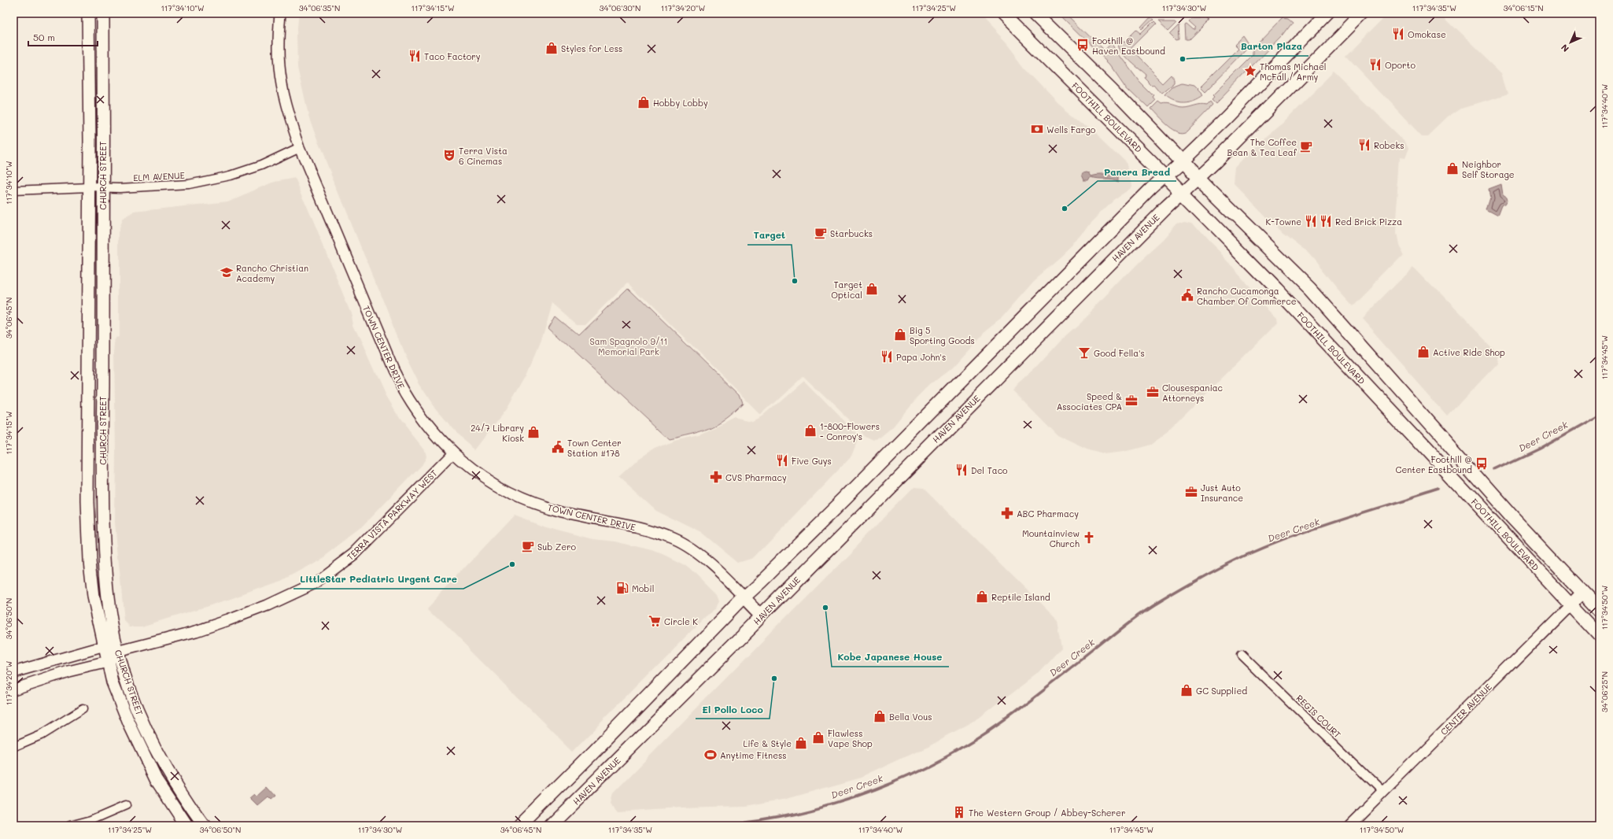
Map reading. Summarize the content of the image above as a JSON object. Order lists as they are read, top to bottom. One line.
{"streets":{"main road":["FOOTHILL BOULEVARD","CHURCH STREET","HAVEN AVENUE"],"street":["ELM AVENUE","TOWN CENTER DRIVE","TERRA VISTA PARKWAY WEST","CENTER AVENUE","REGIS COURT"]},"crossings":[["FOOTHILL BOULEVARD","HAVEN AVENUE"],["FOOTHILL BOULEVARD","CENTER AVENUE"],["CHURCH STREET","ELM AVENUE"],["CHURCH STREET","TERRA VISTA PARKWAY WEST"],["ELM AVENUE","TOWN CENTER DRIVE"],["HAVEN AVENUE","TOWN CENTER DRIVE"],["TOWN CENTER DRIVE","TERRA VISTA PARKWAY WEST"],["CENTER AVENUE","REGIS COURT"]],"water":["Deer Creek"],"parks":["Sam Spagnolo 9/11 Memorial Park"],"places":{"restaurant":["Omokase","Taco Factory","Oporto","Robeks","K-Towne","Red Brick Pizza","Papa John's","Five Guys","Del Taco"],"bus stop":["Foothill @ Haven Eastbound","Foothill @ Center Eastbound"],"shop":["Styles for Less","Hobby Lobby","Neighbor Self Storage","Target Optical","Big 5 Sporting Goods","Active Ride Shop","1-800-Flowers - Conroy's","24/7 Library Kiosk","Reptile Island","GC Supplied","Bella Vous","Flawless Vape Shop","Life & Style"],"other":["Barton Plaza","Panera Bread","Target","LittleStar Pediatric Urgent Care","Kobe Japanese House","El Pollo Loco"],"place":["Thomas Michael McFall / Army"],"bank":["Wells Fargo"],"cafe":["The Coffee Bean & Tea Leaf","Starbucks","Sub Zero"],"theatre":["Terra Vista 6 Cinemas"],"school or university":["Rancho Christian Academy"],"public building":["Rancho Cucamonga Chamber Of Commerce","Town Center Station #178"],"bar":["Good Fella's"],"office":["Clousespaniac Attorneys","Speed & Associates CPA","Just Auto Insurance"],"pharmacy":["CVS Pharmacy","ABC Pharmacy"],"church":["Mountainview Church"],"fuel station":["Mobil"],"supermarket":["Circle K"],"sports":["Anytime Fitness"],"building":["The Western Group / Abbey-Scherer"]},"scale_bar":"50 m","north":"bottom left","coordinates":["117°34'10\"W","34°06'35\"N","117°34'15\"W","34°06'30\"N","117°34'20\"W","117°34'25\"W","117°34'30\"W","117°34'35\"W","34°06'15\"N","117°34'40\"W","34°06'45\"N","117°34'45\"W","117°34'50\"W","34°06'50\"N","34°06'25\"N"]}
